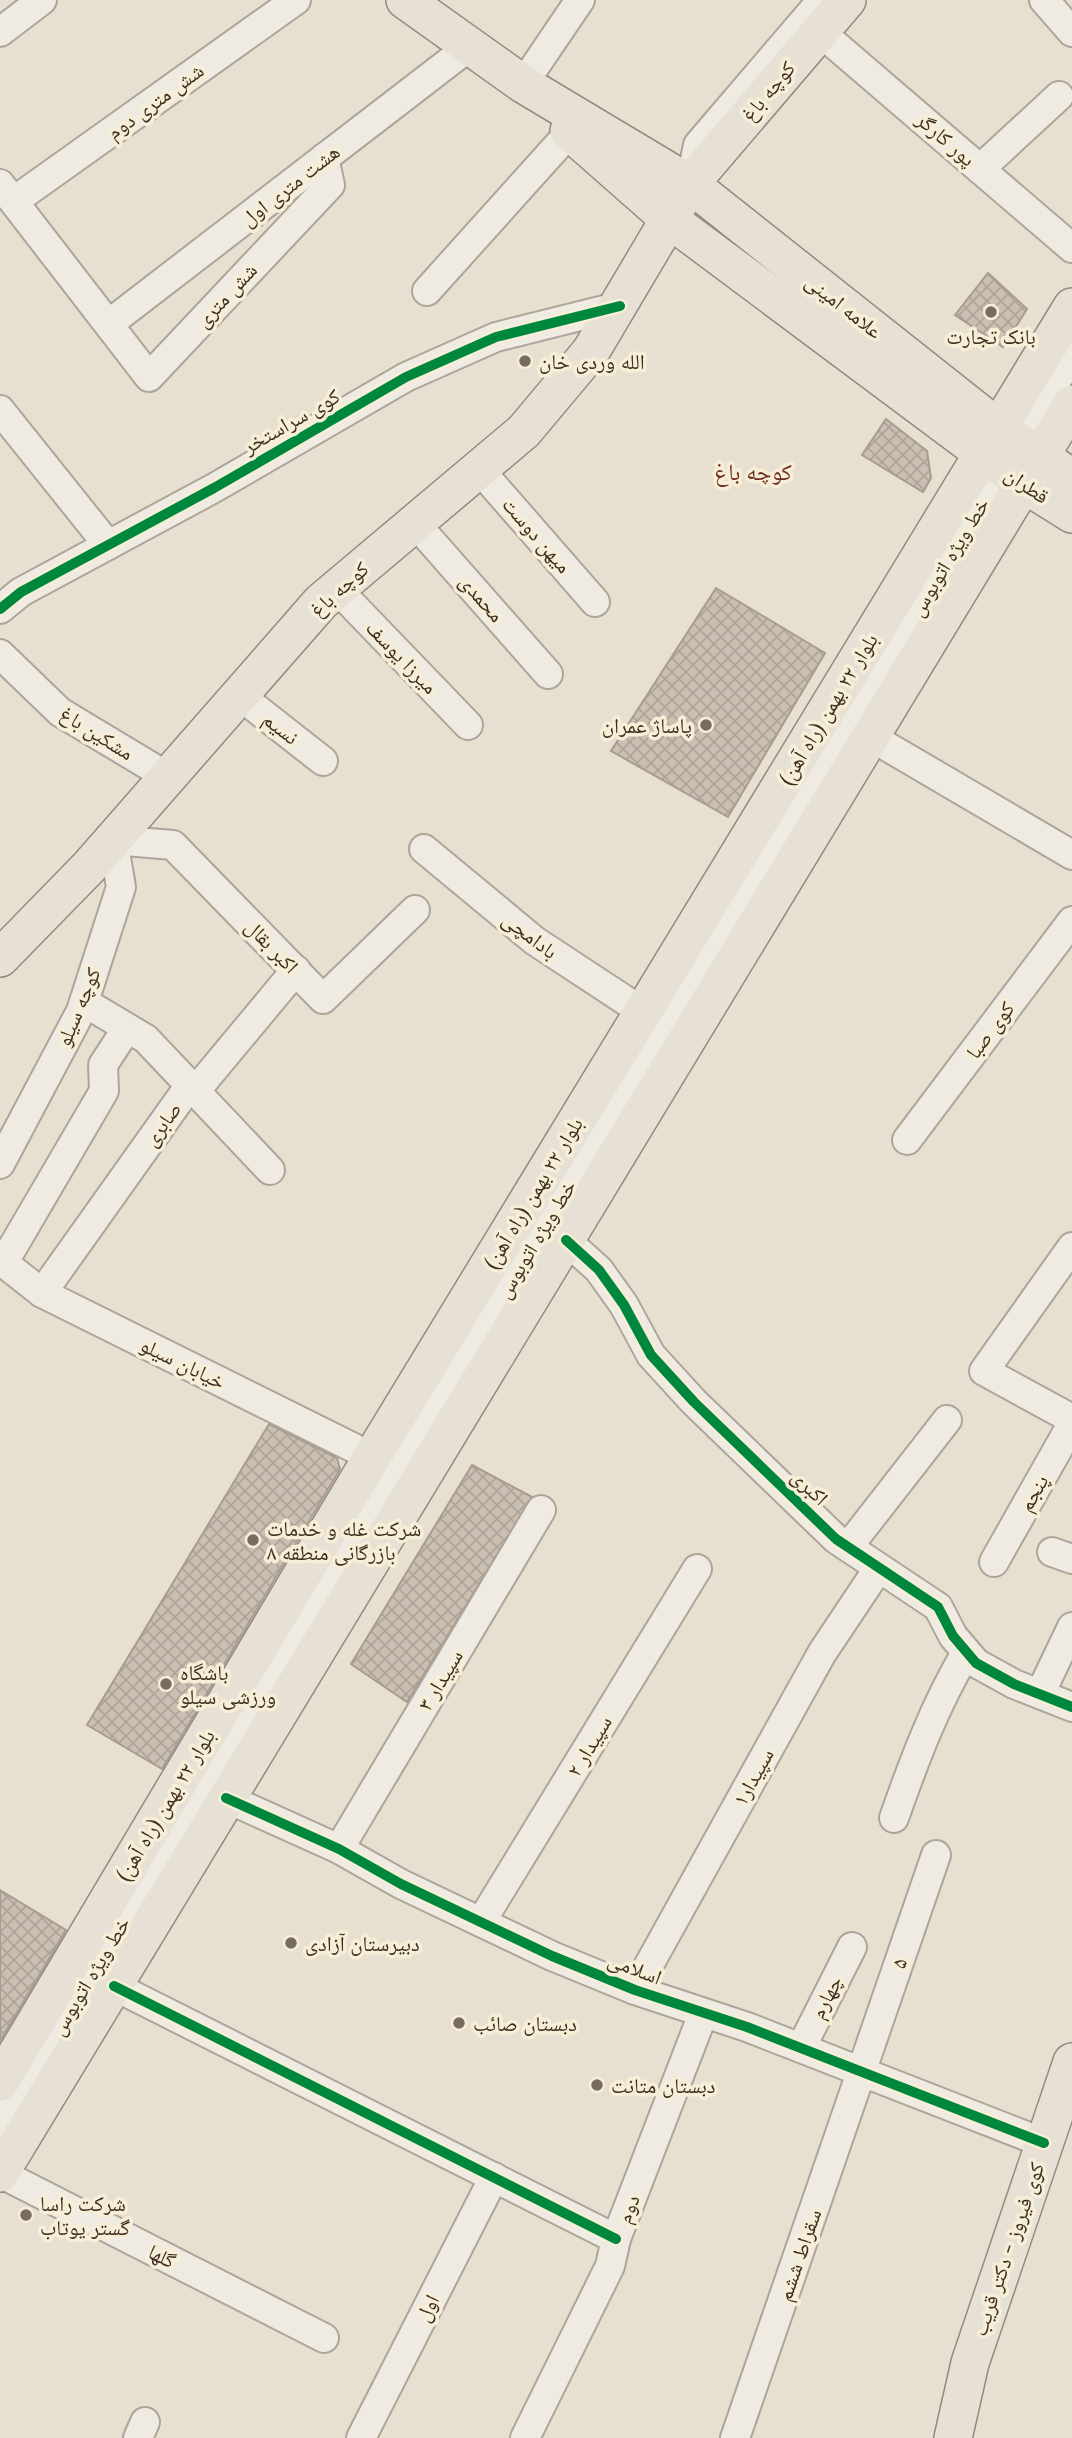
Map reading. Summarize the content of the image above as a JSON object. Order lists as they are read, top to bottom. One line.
{"streets":{"main road":["کوچه باغ","علامه امینی","قطران","بلوار ۲۲ بهمن (راه آهن)","کوی فیروز - دکتر قریب"],"street":["شش متری دوم","پور کارگر","هشت متری اول","شش متری","کوی سراستخر","میهن دوست","خط ویژه اتوبوس","محمدی","میرزا یوسف","نسیم","مشکین باغ","بادامچی","اکبر بقال","کوچه سیلو","کوی صبا","صابری","خیابان سیلو","اکبری","پنجم","سپیدار ۳","سپیدار ۲","سپیدار۱","۵","اسلامی","چهارم","دوم","سقراط ششم","گلها","اول"]},"crossings":[["کوچه باغ","پور کارگر"],["کوچه باغ","علامه امینی"],["کوچه باغ","کوی سراستخر"],["کوچه باغ","میهن دوست"],["کوچه باغ","محمدی"],["کوچه باغ","میرزا یوسف"],["کوچه باغ","نسیم"],["کوچه باغ","مشکین باغ"],["کوچه باغ","اکبر بقال"],["کوچه باغ","کوچه سیلو"],["هشت متری اول","شش متری"],["علامه امینی","قطران"],["علامه امینی","خط ویژه اتوبوس"],["علامه امینی","بلوار ۲۲ بهمن (راه آهن)"],["قطران","خط ویژه اتوبوس"],["قطران","بلوار ۲۲ بهمن (راه آهن)"],["خط ویژه اتوبوس","بلوار ۲۲ بهمن (راه آهن)"],["خط ویژه اتوبوس","خیابان سیلو"],["بلوار ۲۲ بهمن (راه آهن)","بادامچی"],["بلوار ۲۲ بهمن (راه آهن)","خیابان سیلو"],["بلوار ۲۲ بهمن (راه آهن)","اکبری"],["بلوار ۲۲ بهمن (راه آهن)","اسلامی"],["بلوار ۲۲ بهمن (راه آهن)","گلها"],["اکبر بقال","کوچه سیلو"],["اکبر بقال","صابری"],["صابری","خیابان سیلو"],["اکبری","سپیدار۱"],["سپیدار ۳","اسلامی"],["سپیدار ۲","اسلامی"],["سپیدار۱","اسلامی"],["۵","اسلامی"],["۵","سقراط ششم"],["اسلامی","چهارم"],["اسلامی","دوم"],["اسلامی","کوی فیروز - دکتر قریب"],["اسلامی","سقراط ششم"]],"districts":["کوچه باغ"],"places":["بانک تجارت","الله وردی خان","پاساژ عمران","شرکت غله و خدمات بازرگانی منطقه ۸","باشگاه ورزشی سیلو","دبیرستان آزادی","دبستان صائب","دبستان متانت","شرکت راسا گستر یوتاب"]}
